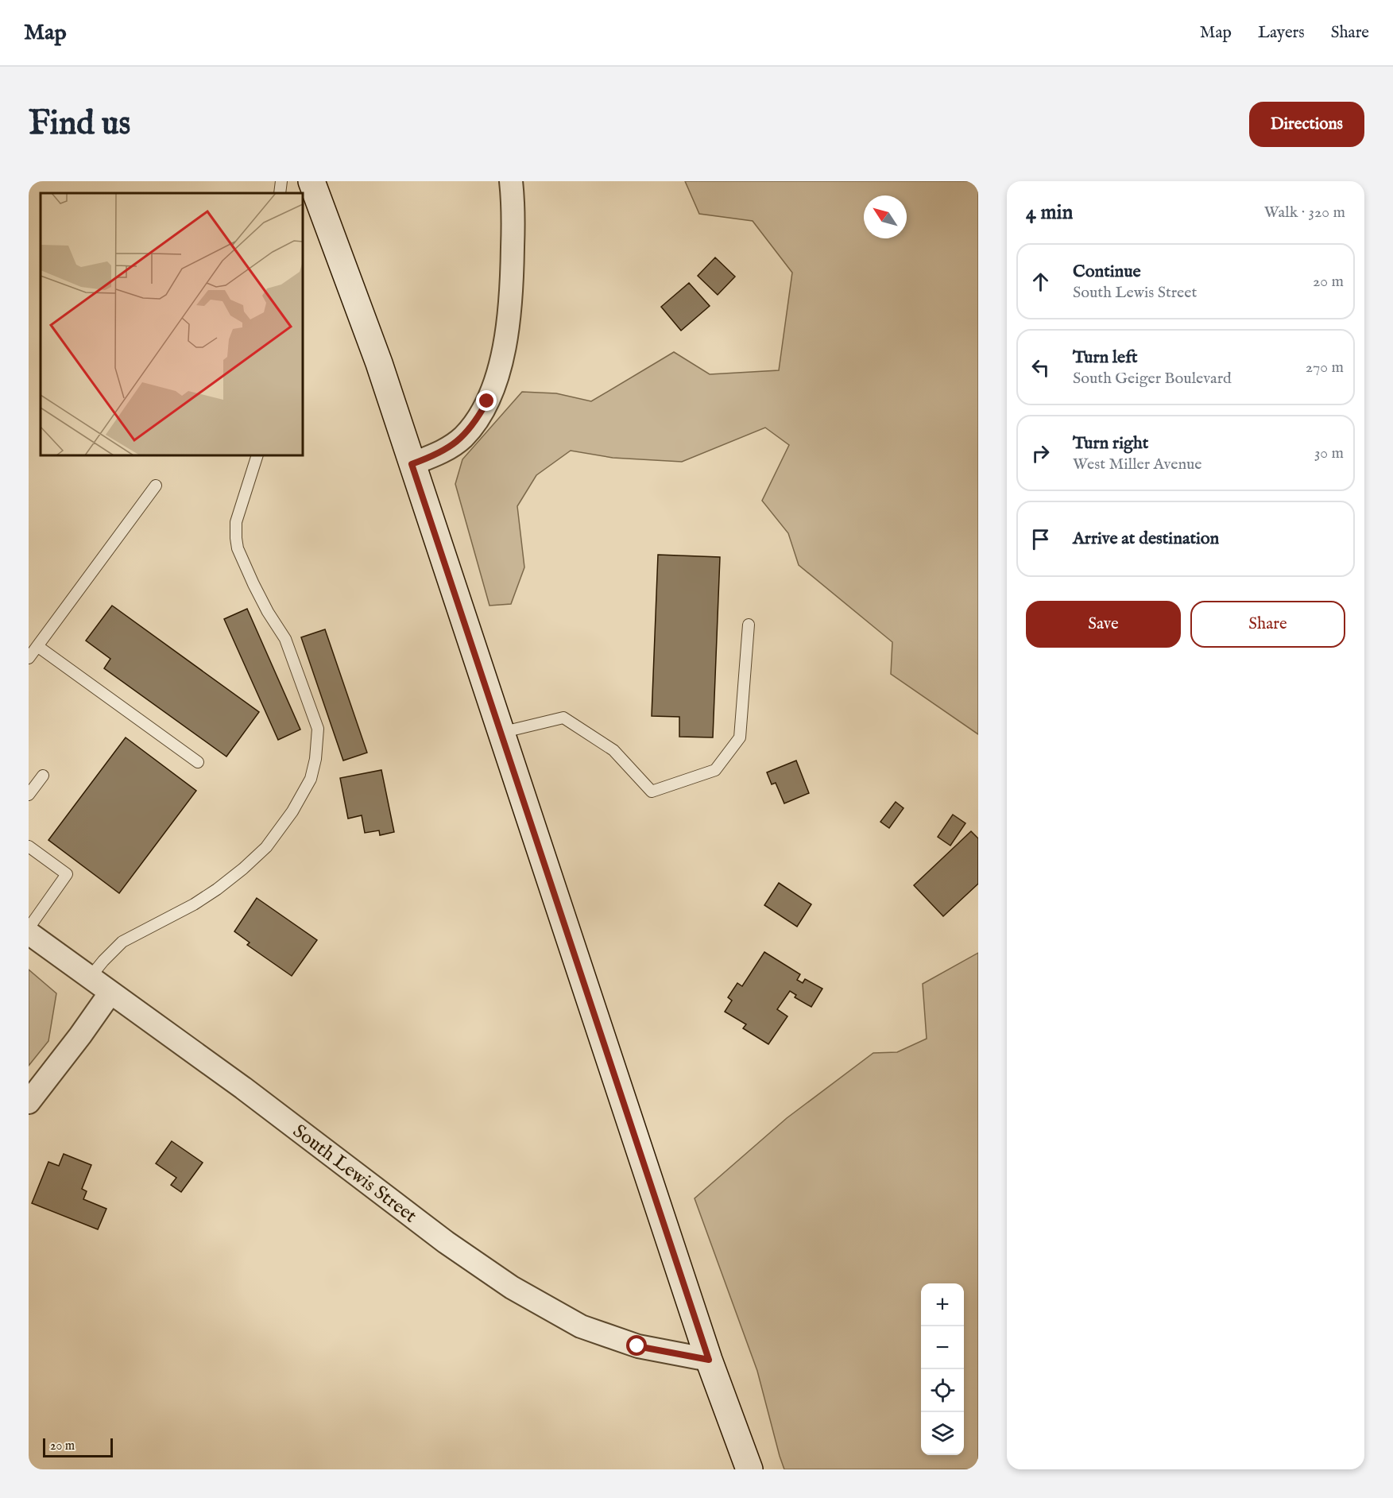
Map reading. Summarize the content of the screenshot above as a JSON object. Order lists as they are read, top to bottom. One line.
{"streets":{"street":["South Lewis Street"]},"scale_bar":"20 m","north":"top left","page":{"header":"Map","nav":["Map","Layers","Share"],"buttons":["Directions",["Save","Share"]],"title":"Find us","heading":["4 min","Walk · 320 m"],"list":[["Continue","South Lewis Street","20 m"],["Turn left","South Geiger Boulevard","270 m"],["Turn right","West Miller Avenue","30 m"],"Arrive at destination"],"map_buttons":["+","−"],"scale":"20 m"}}
